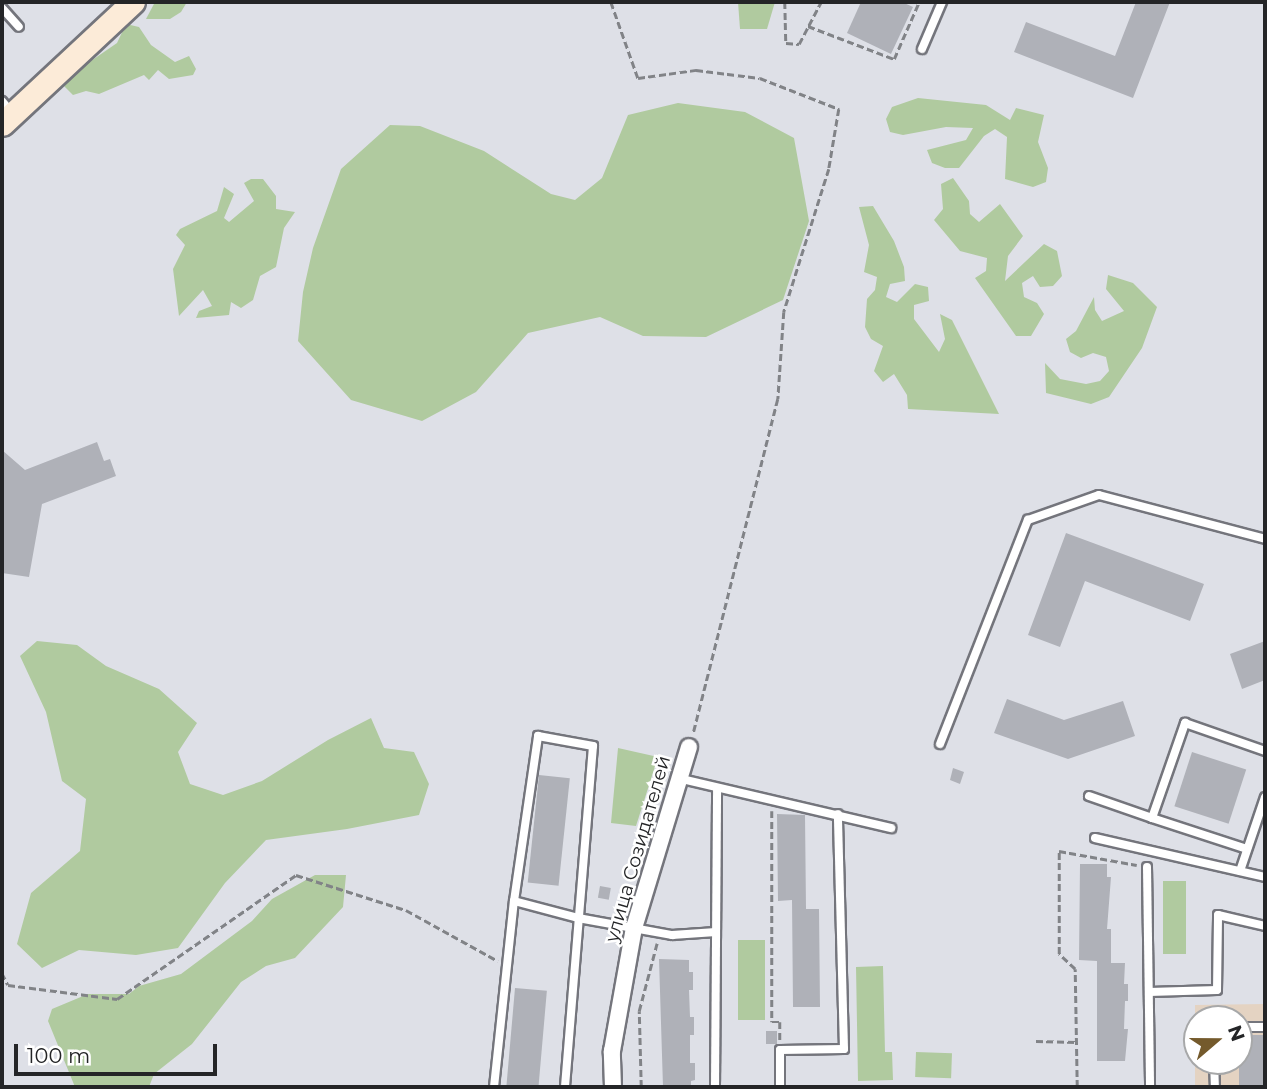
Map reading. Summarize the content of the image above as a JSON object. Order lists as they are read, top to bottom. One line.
{"streets":{"street":["улица Созидателей"]},"scale_bar":"100 m","north":"right"}
